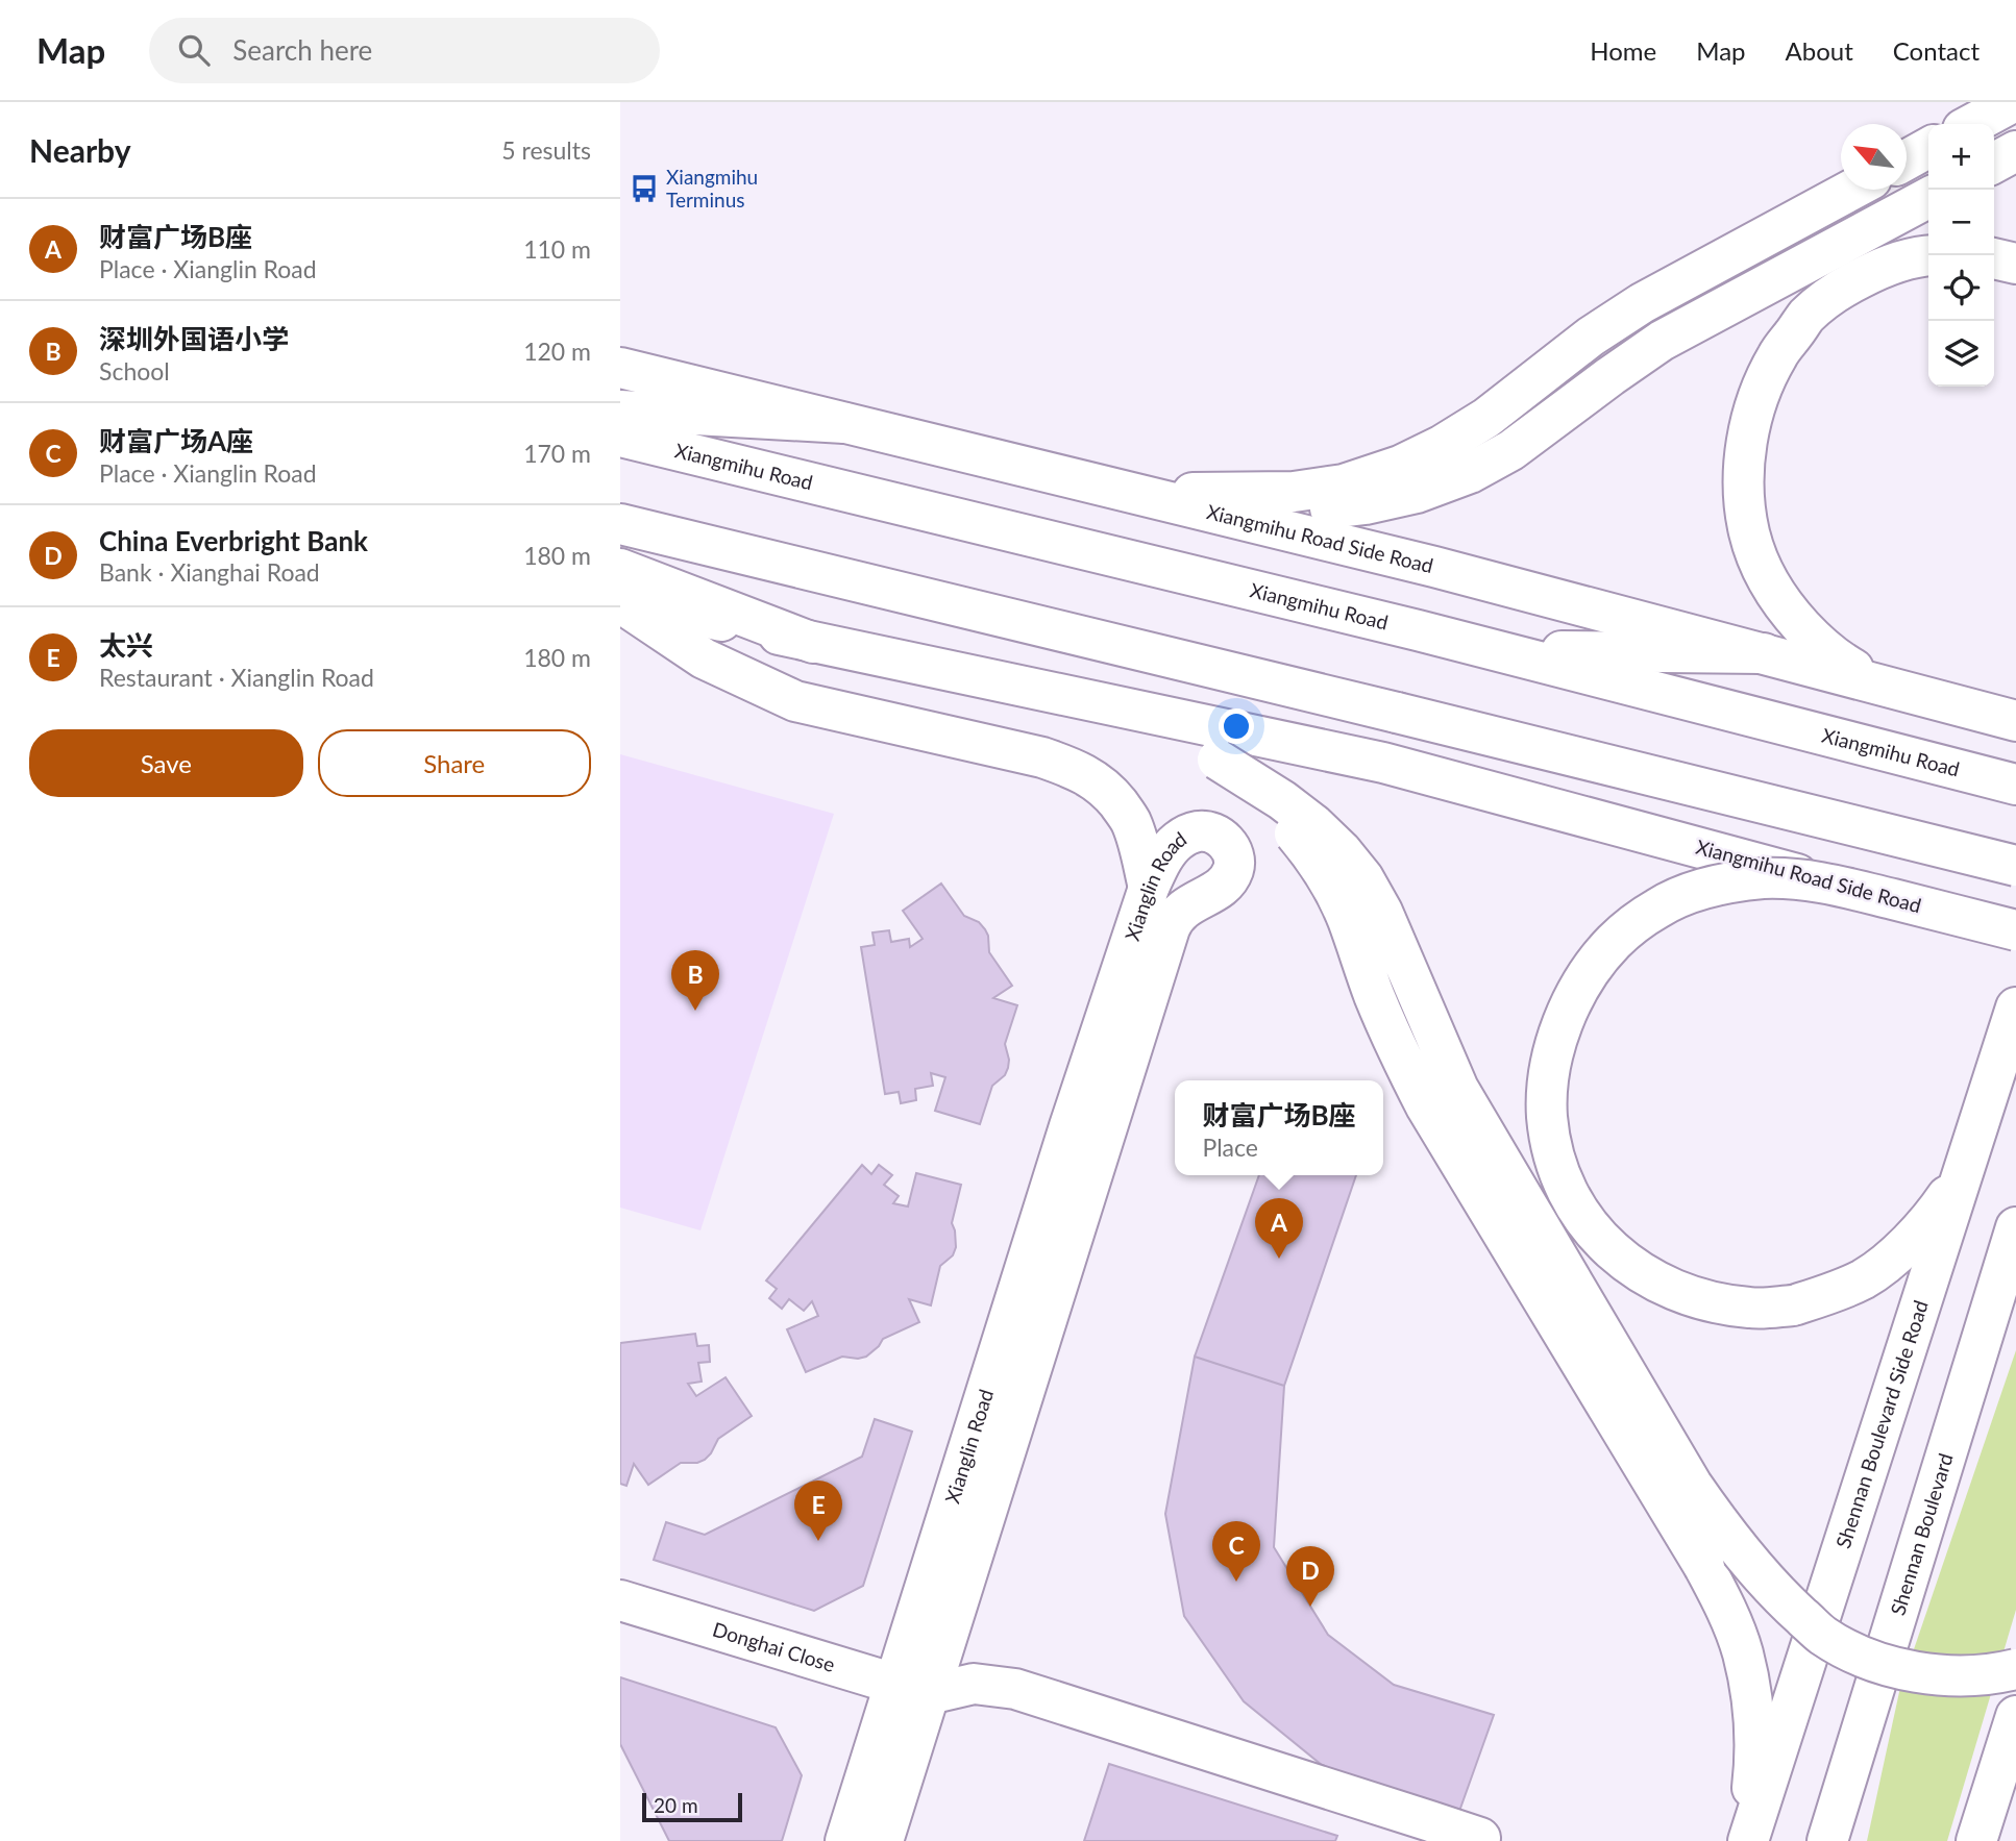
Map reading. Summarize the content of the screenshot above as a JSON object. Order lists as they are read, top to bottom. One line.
{"streets":{"main road":["Xiangmihu Road","Xiangmihu Road Side Road","Xianglin Road","Shennan Boulevard Side Road","Shennan Boulevard","Donghai Close"]},"crossings":[["Xianglin Road","Donghai Close"]],"places":{"bus stop":["Xiangmihu Terminus"]},"scale_bar":"20 m","north":"top left","page":{"header":"Map","search":"Search here","nav":["Home","Map","About","Contact"],"heading":["Nearby","5 results"],"map_buttons":["+","−"],"list":[{"mark":"A","name":"财富广场B座","note":"Place · Xianglin Road","value":"110 m"},{"mark":"B","name":"深圳外国语小学","note":"School","value":"120 m"},{"mark":"C","name":"财富广场A座","note":"Place · Xianglin Road","value":"170 m"},{"mark":"D","name":"China Everbright Bank","note":"Bank · Xianghai Road","value":"180 m"},{"mark":"E","name":"太兴","note":"Restaurant · Xianglin Road","value":"180 m"}],"buttons":["Save","Share"],"pins":["B","A","E","C","D"],"popup":["财富广场B座","Place"],"scale":"20 m"}}
